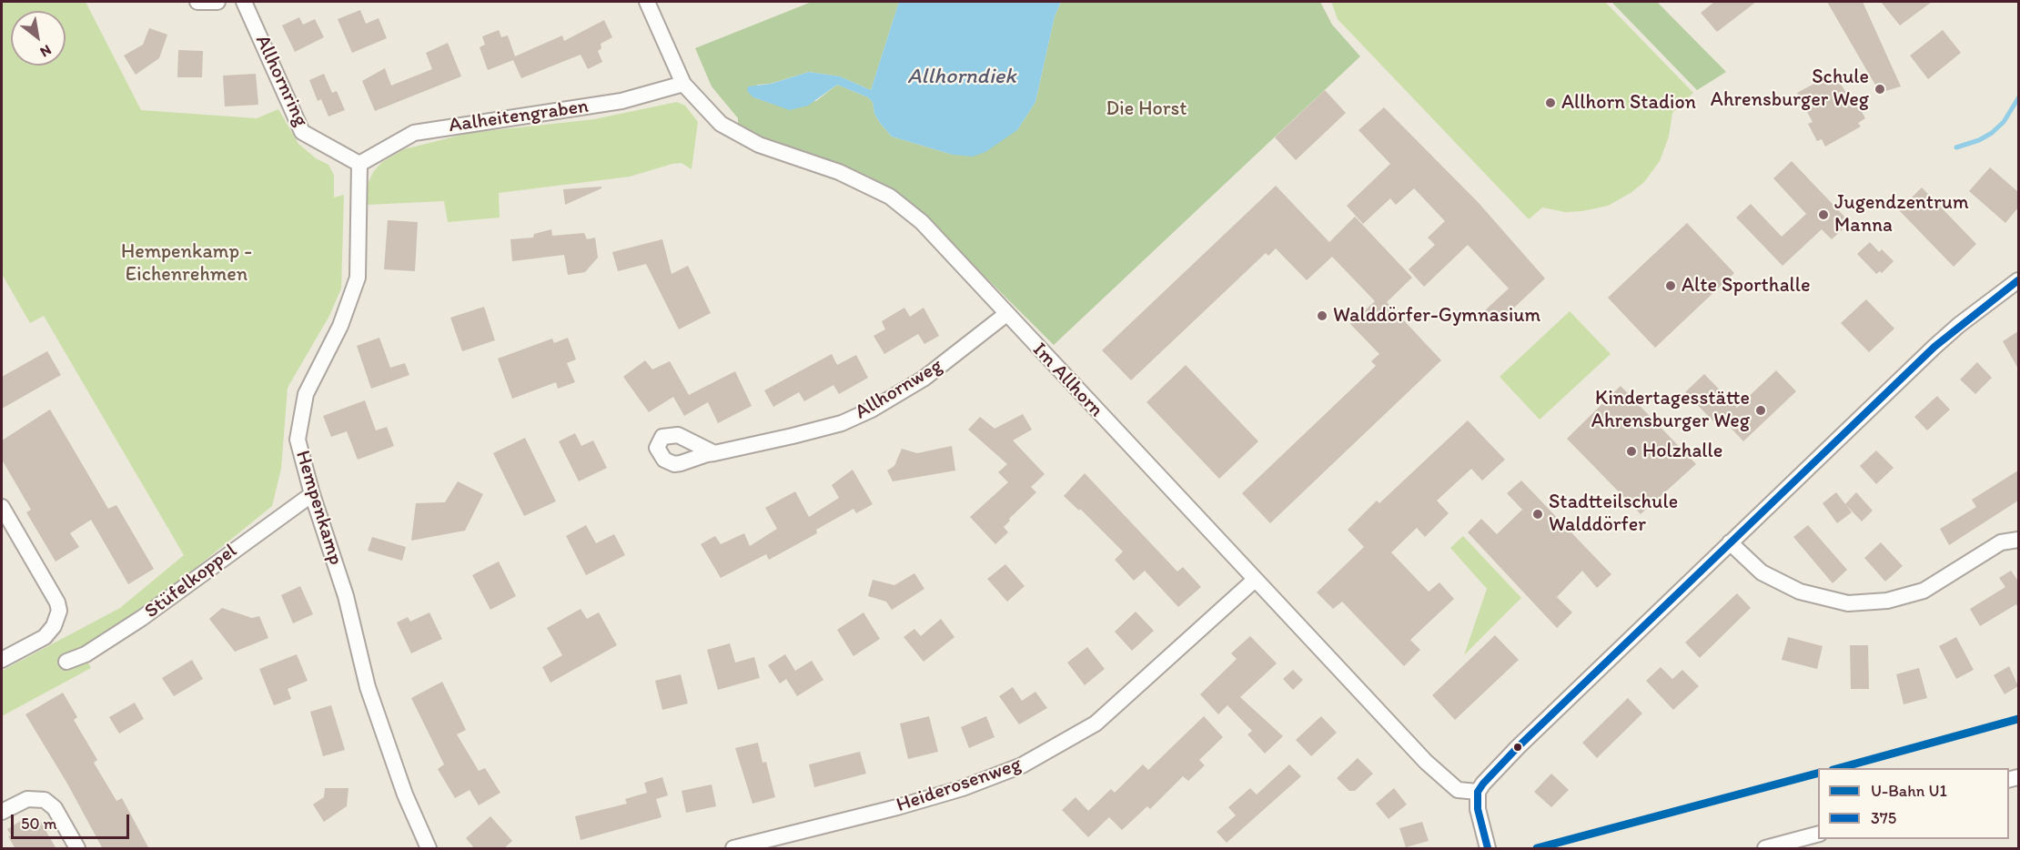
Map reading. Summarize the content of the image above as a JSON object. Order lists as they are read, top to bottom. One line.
{"streets":{"street":["Allhornring","Aalheitengraben","Im Allhorn","Allhornweg","Hempenkamp","Stüfelkoppel","Heiderosenweg"]},"crossings":[["Allhornring","Aalheitengraben"],["Allhornring","Hempenkamp"],["Aalheitengraben","Im Allhorn"],["Aalheitengraben","Hempenkamp"],["Im Allhorn","Allhornweg"],["Im Allhorn","Heiderosenweg"],["Hempenkamp","Stüfelkoppel"]],"water":["Allhorndiek"],"parks":["Die Horst","Hempenkamp - Eichenrehmen"],"places":["Schule Ahrensburger Weg","Allhorn Stadion","Jugendzentrum Manna","Alte Sporthalle","Walddörfer-Gymnasium","Kindertagesstätte Ahrensburger Weg","Holzhalle","Stadtteilschule Walddörfer"],"lines":["transit line 375","metro line U1"],"legend":["U-Bahn U1","375"],"scale_bar":"50 m","north":"bottom right"}
